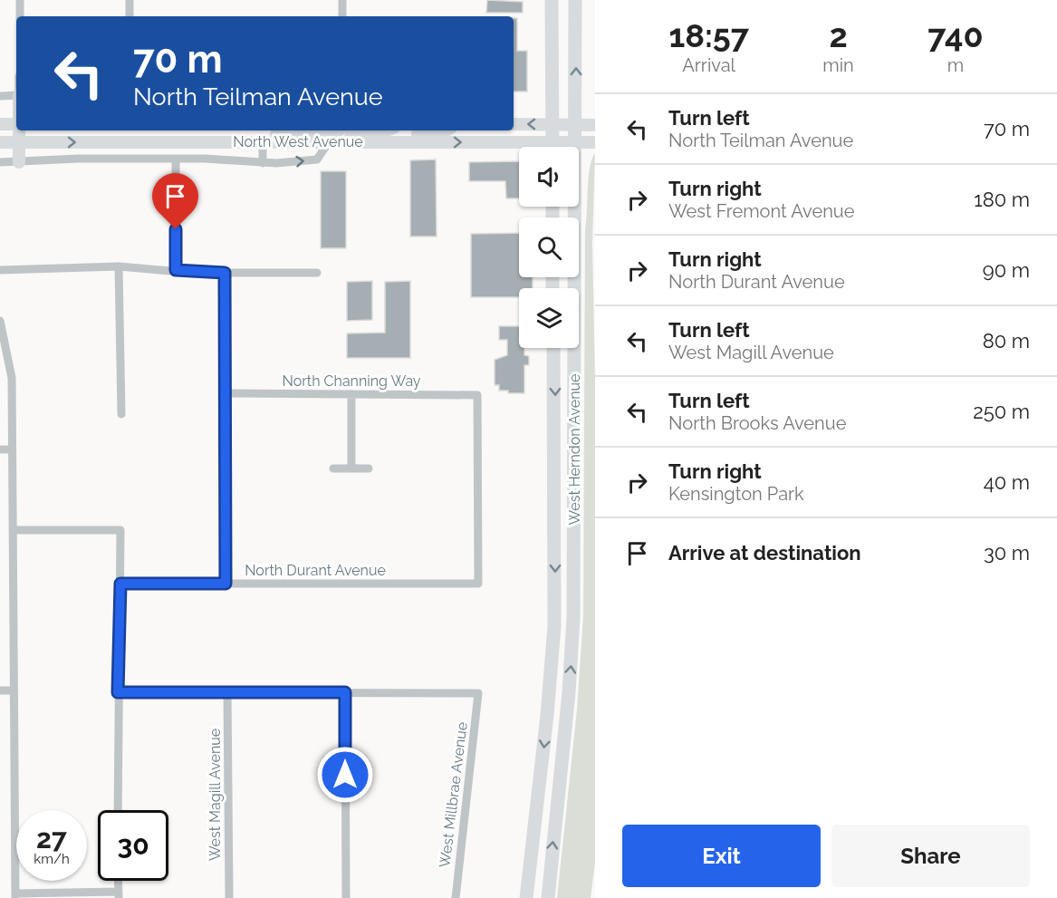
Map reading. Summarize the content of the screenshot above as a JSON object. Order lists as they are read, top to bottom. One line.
{"streets":{"main road":["North West Avenue","West Herndon Avenue"],"street":["North Channing Way","North Durant Avenue","West Magill Avenue","West Millbrae Avenue"]},"crossings":[["North West Avenue","West Herndon Avenue"],["North Channing Way","North Durant Avenue"]],"one_way":["North West Avenue"],"page":{"eta":["18:57","Arrival","2","min","740","m"],"turn":["70 m","North Teilman Avenue"],"list":[{"name":"Turn left","note":"North Teilman Avenue","value":"70 m"},{"name":"Turn right","note":"West Fremont Avenue","value":"180 m"},{"name":"Turn right","note":"North Durant Avenue","value":"90 m"},{"name":"Turn left","note":"West Magill Avenue","value":"80 m"},{"name":"Turn left","note":"North Brooks Avenue","value":"250 m"},{"name":"Turn right","note":"Kensington Park","value":"40 m"},{"name":"Arrive at destination","value":"30 m"}],"speed":"27 km/h","limit":"30","buttons":["Exit","Share"]}}
